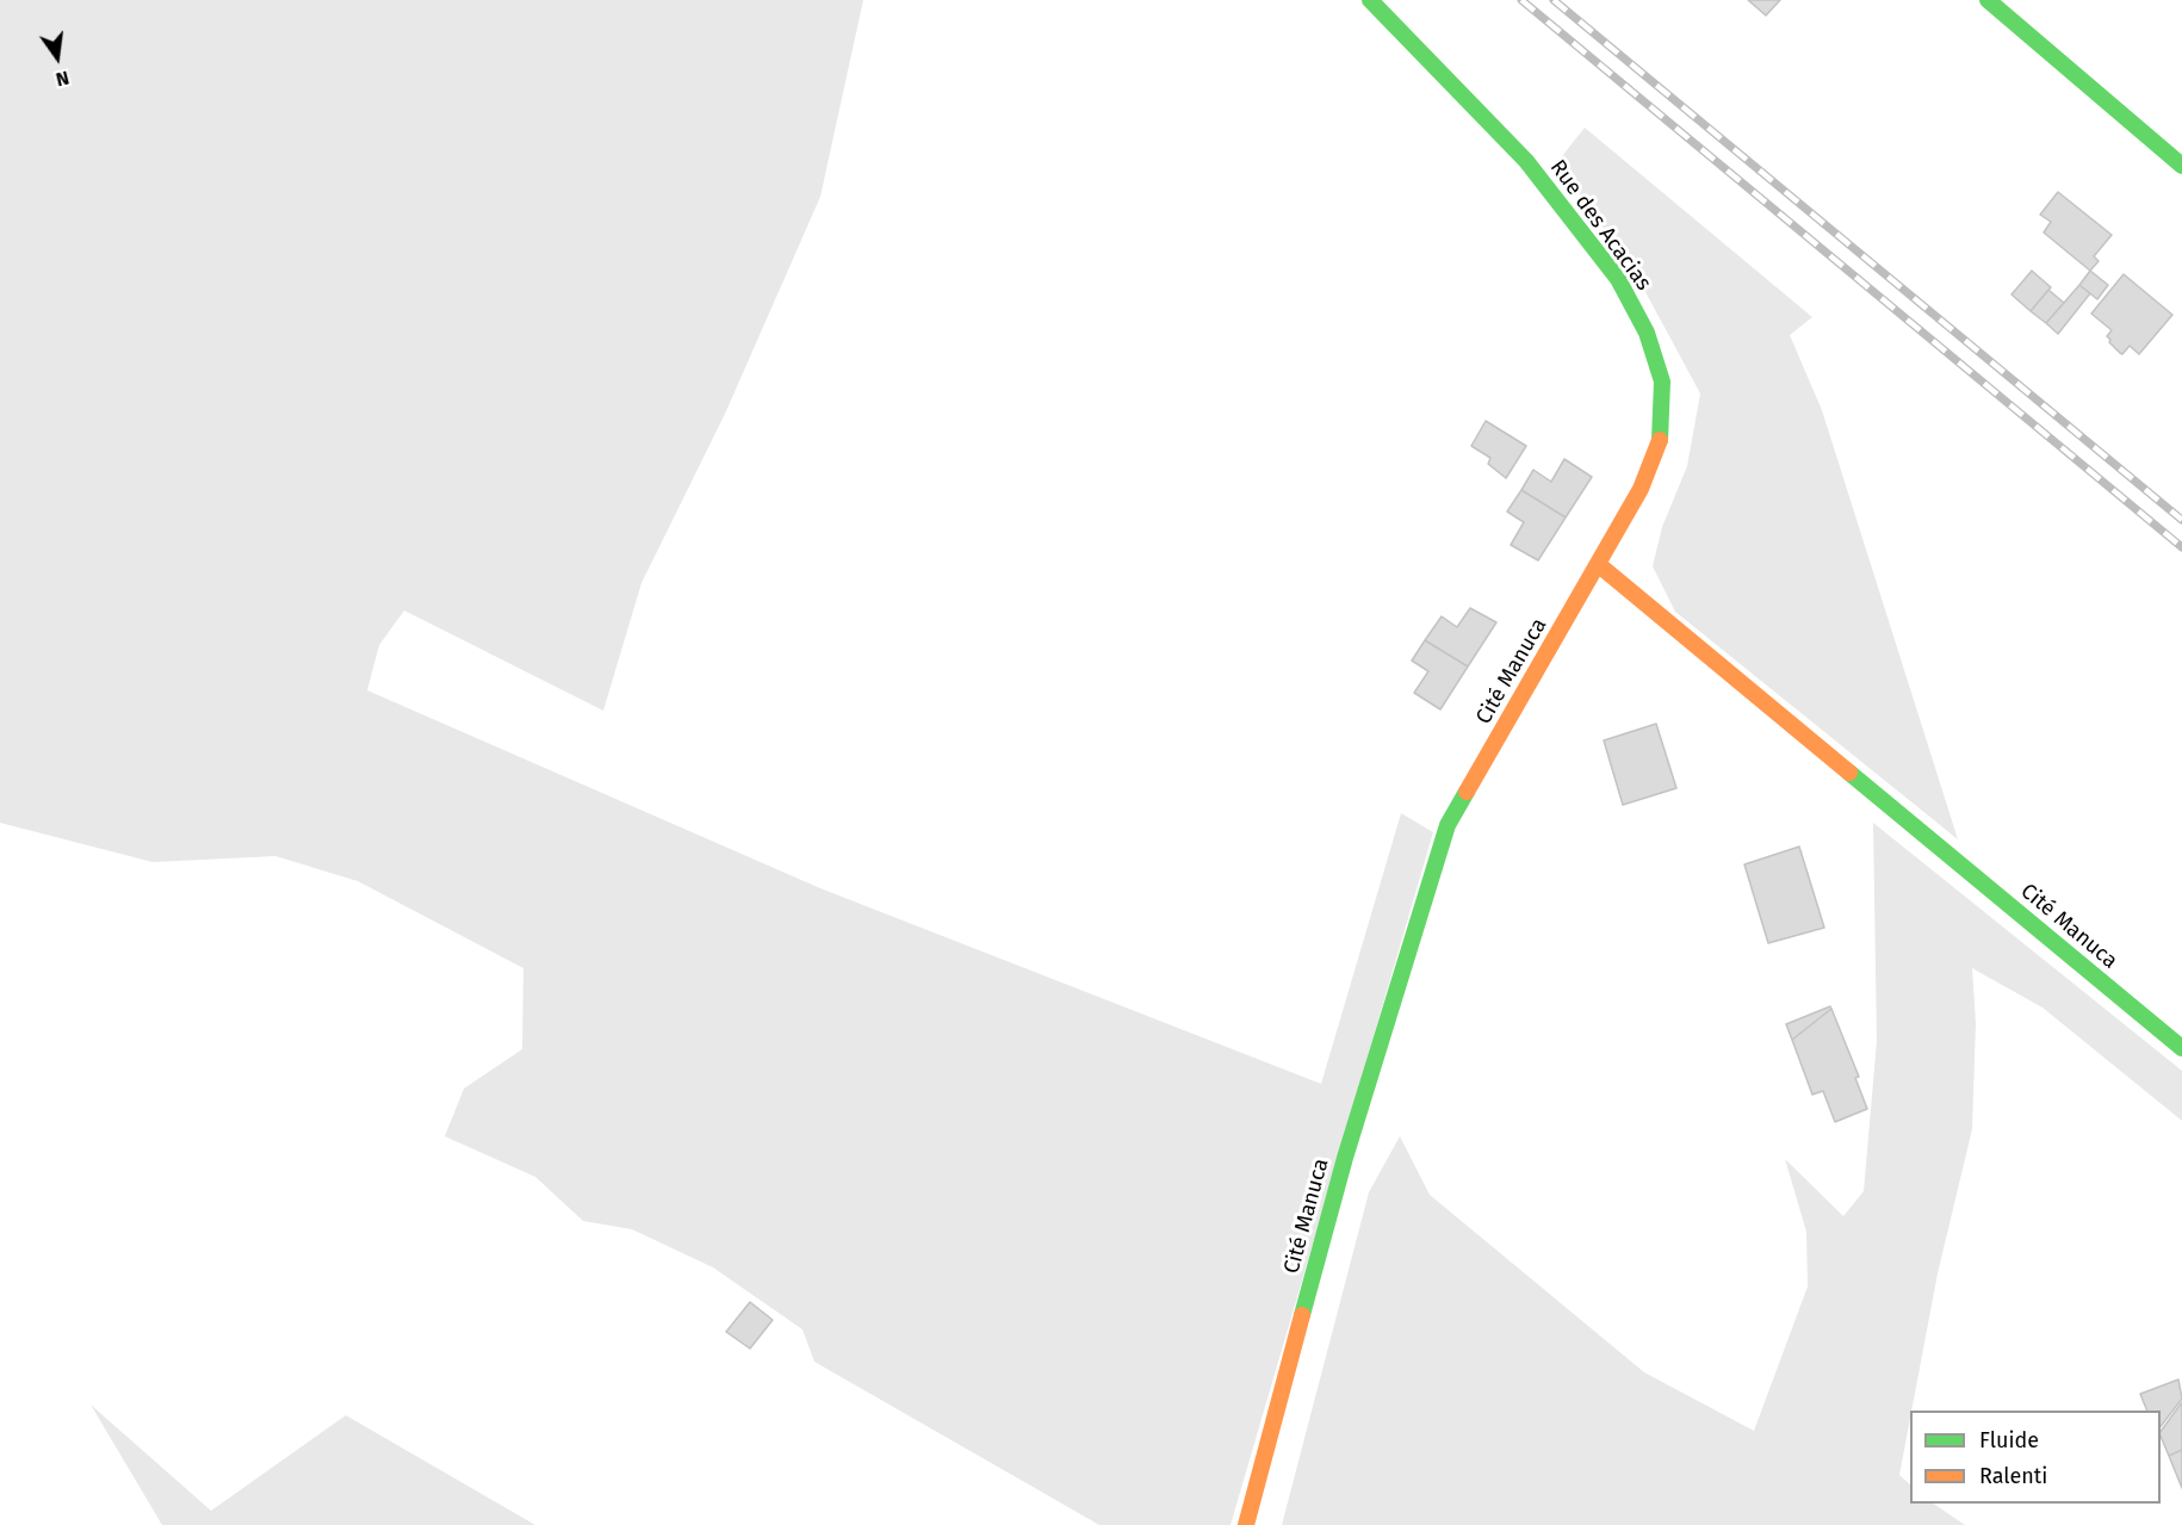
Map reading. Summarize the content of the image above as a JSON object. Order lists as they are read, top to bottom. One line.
{"streets":{"street":["Rue des Acacias","Cité Manuca"]},"crossings":[["Rue des Acacias","Cité Manuca"]],"legend":["Fluide","Ralenti"],"north":"bottom"}
